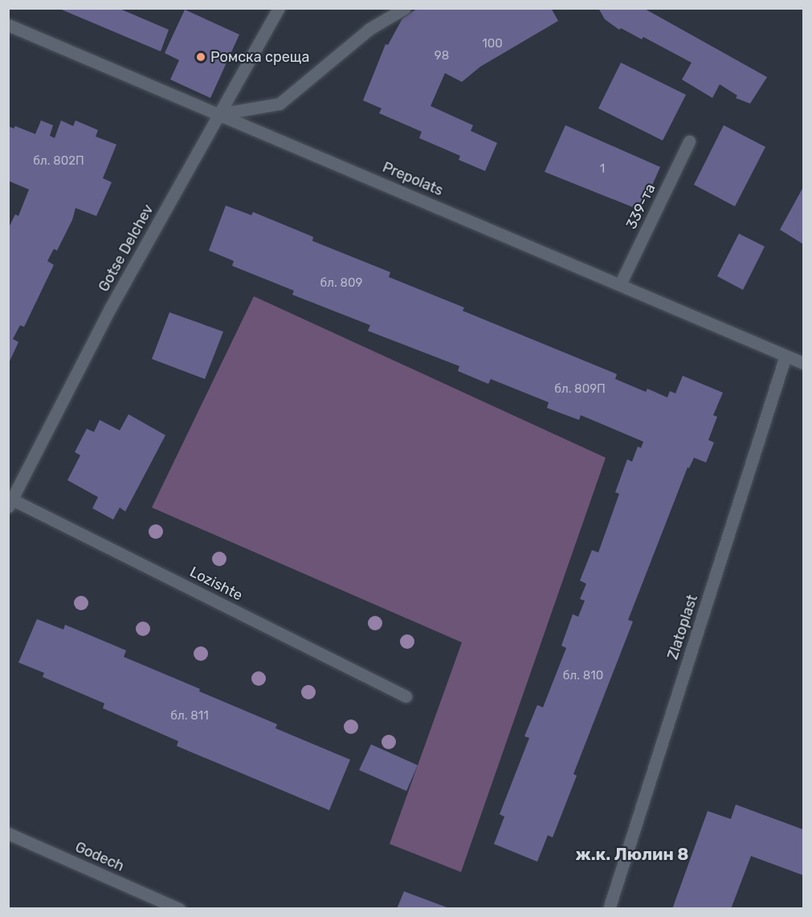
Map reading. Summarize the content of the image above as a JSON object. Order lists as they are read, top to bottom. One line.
{"streets":{"street":["Prepolats","339-та","Gotse Delchev","Lozishte","Zlatoplast","Godech"]},"crossings":[["Prepolats","339-та"],["Prepolats","Gotse Delchev"],["Prepolats","Zlatoplast"],["Gotse Delchev","Lozishte"]],"districts":["ж.к. Люлин 8"],"places":["Ромска среща"],"house_numbers":["100","98","бл. 802П","1","бл. 809","бл. 809П","бл. 810","бл. 811"]}
